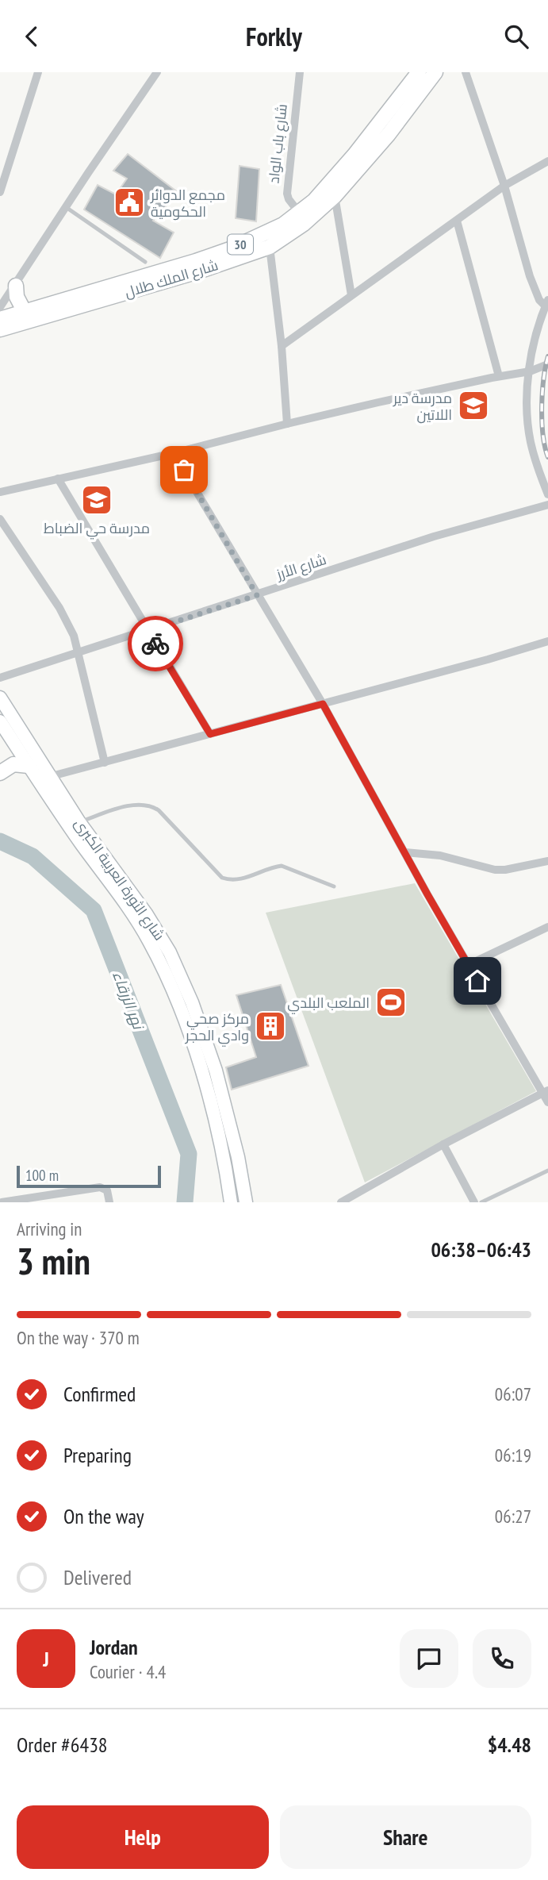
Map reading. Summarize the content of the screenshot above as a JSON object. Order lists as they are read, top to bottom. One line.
{"streets":{"main road":["30","شارع الملك طلال","شارع الثورة العربية الكبرى"],"street":["شارع باب الواد","شارع الأرز"]},"crossings":[["شارع باب الواد","شارع الملك طلال"]],"water":["نهر الزرقاء"],"places":{"public building":["مجمع الدوائر الحكومية"],"school or university":["مدرسة دير اللاتين","مدرسة حي الضباط"],"sports":["الملعب البلدي"],"building":["مركز صحي وادي الحجر"]},"scale_bar":"100 m","page":{"header":"Forkly","scale":"100 m","heading":["3 min","Arriving in","06:38–06:43"],"panel":["Jordan","Courier · 4.4","Order #6438","$4.48"],"bar":"On the way · 370 m","list":[["Confirmed","06:07"],["Preparing","06:19"],["On the way","06:27"],"Delivered"],"round":"J","buttons":["Help","Share"]}}
